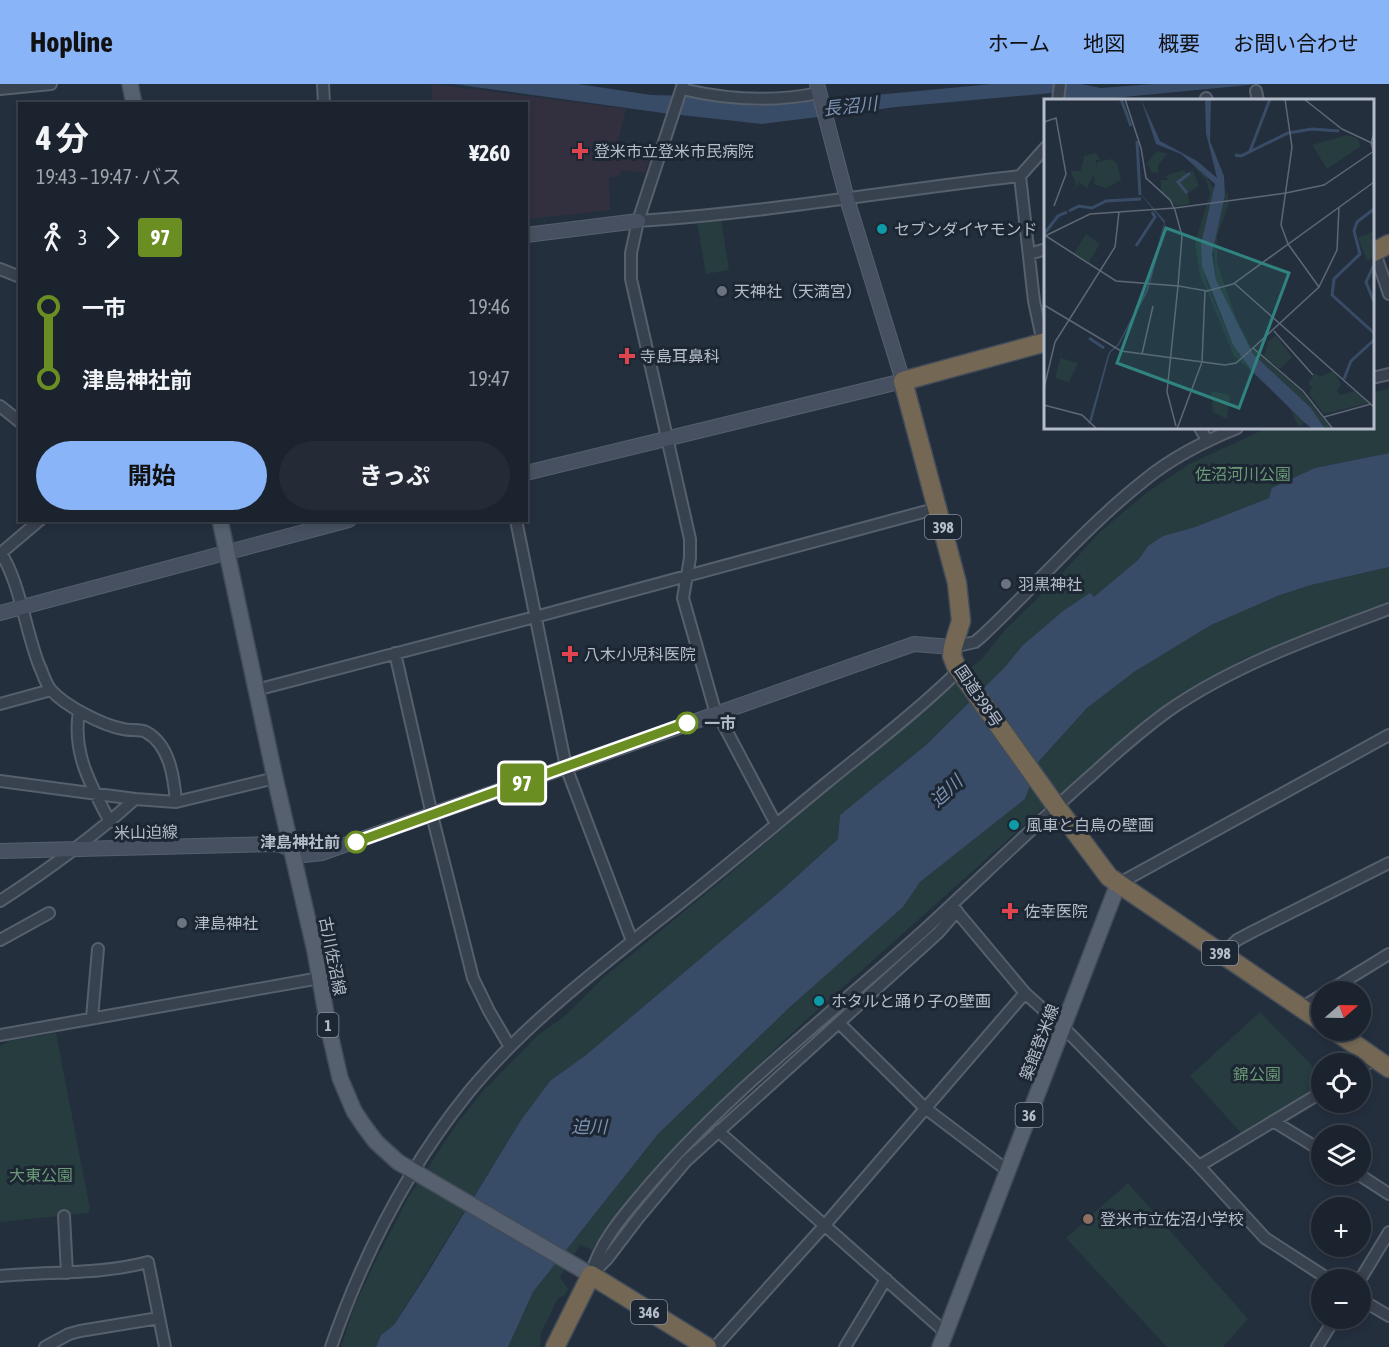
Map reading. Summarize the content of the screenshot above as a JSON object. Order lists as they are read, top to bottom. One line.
{"streets":{"highway":["398","国道398号","346"],"main road":["古川佐沼線","1","築館登米線","36"],"street":["米山迫線"]},"crossings":[["国道398号","米山迫線"],["国道398号","築館登米線"],["米山迫線","古川佐沼線"],["古川佐沼線","346"]],"water":["長沼川","迫川"],"parks":["佐沼河川公園","錦公園","大東公園"],"places":{"health":["登米市立登米市民病院","寺島耳鼻科","八木小児科医院","佐幸医院"],"other":["セブンダイヤモンド","天神社（天満宮）","羽黒神社","一市","風車と白鳥の壁画","津島神社前","津島神社","ホタルと踊り子の壁画","登米市立佐沼小学校"]},"lines":["bus line 97"],"north":"right","page":{"header":"Hopline","nav":["ホーム","地図","概要","お問い合わせ"],"on_map":"97","heading":["4 分","19:43 – 19:47 · バス","¥260"],"legs":["3","97"],"list":[{"name":"一市","value":"19:46"},{"name":"津島神社前","value":"19:47"}],"buttons":["開始","きっぷ"],"map_buttons":["+","−"]}}
